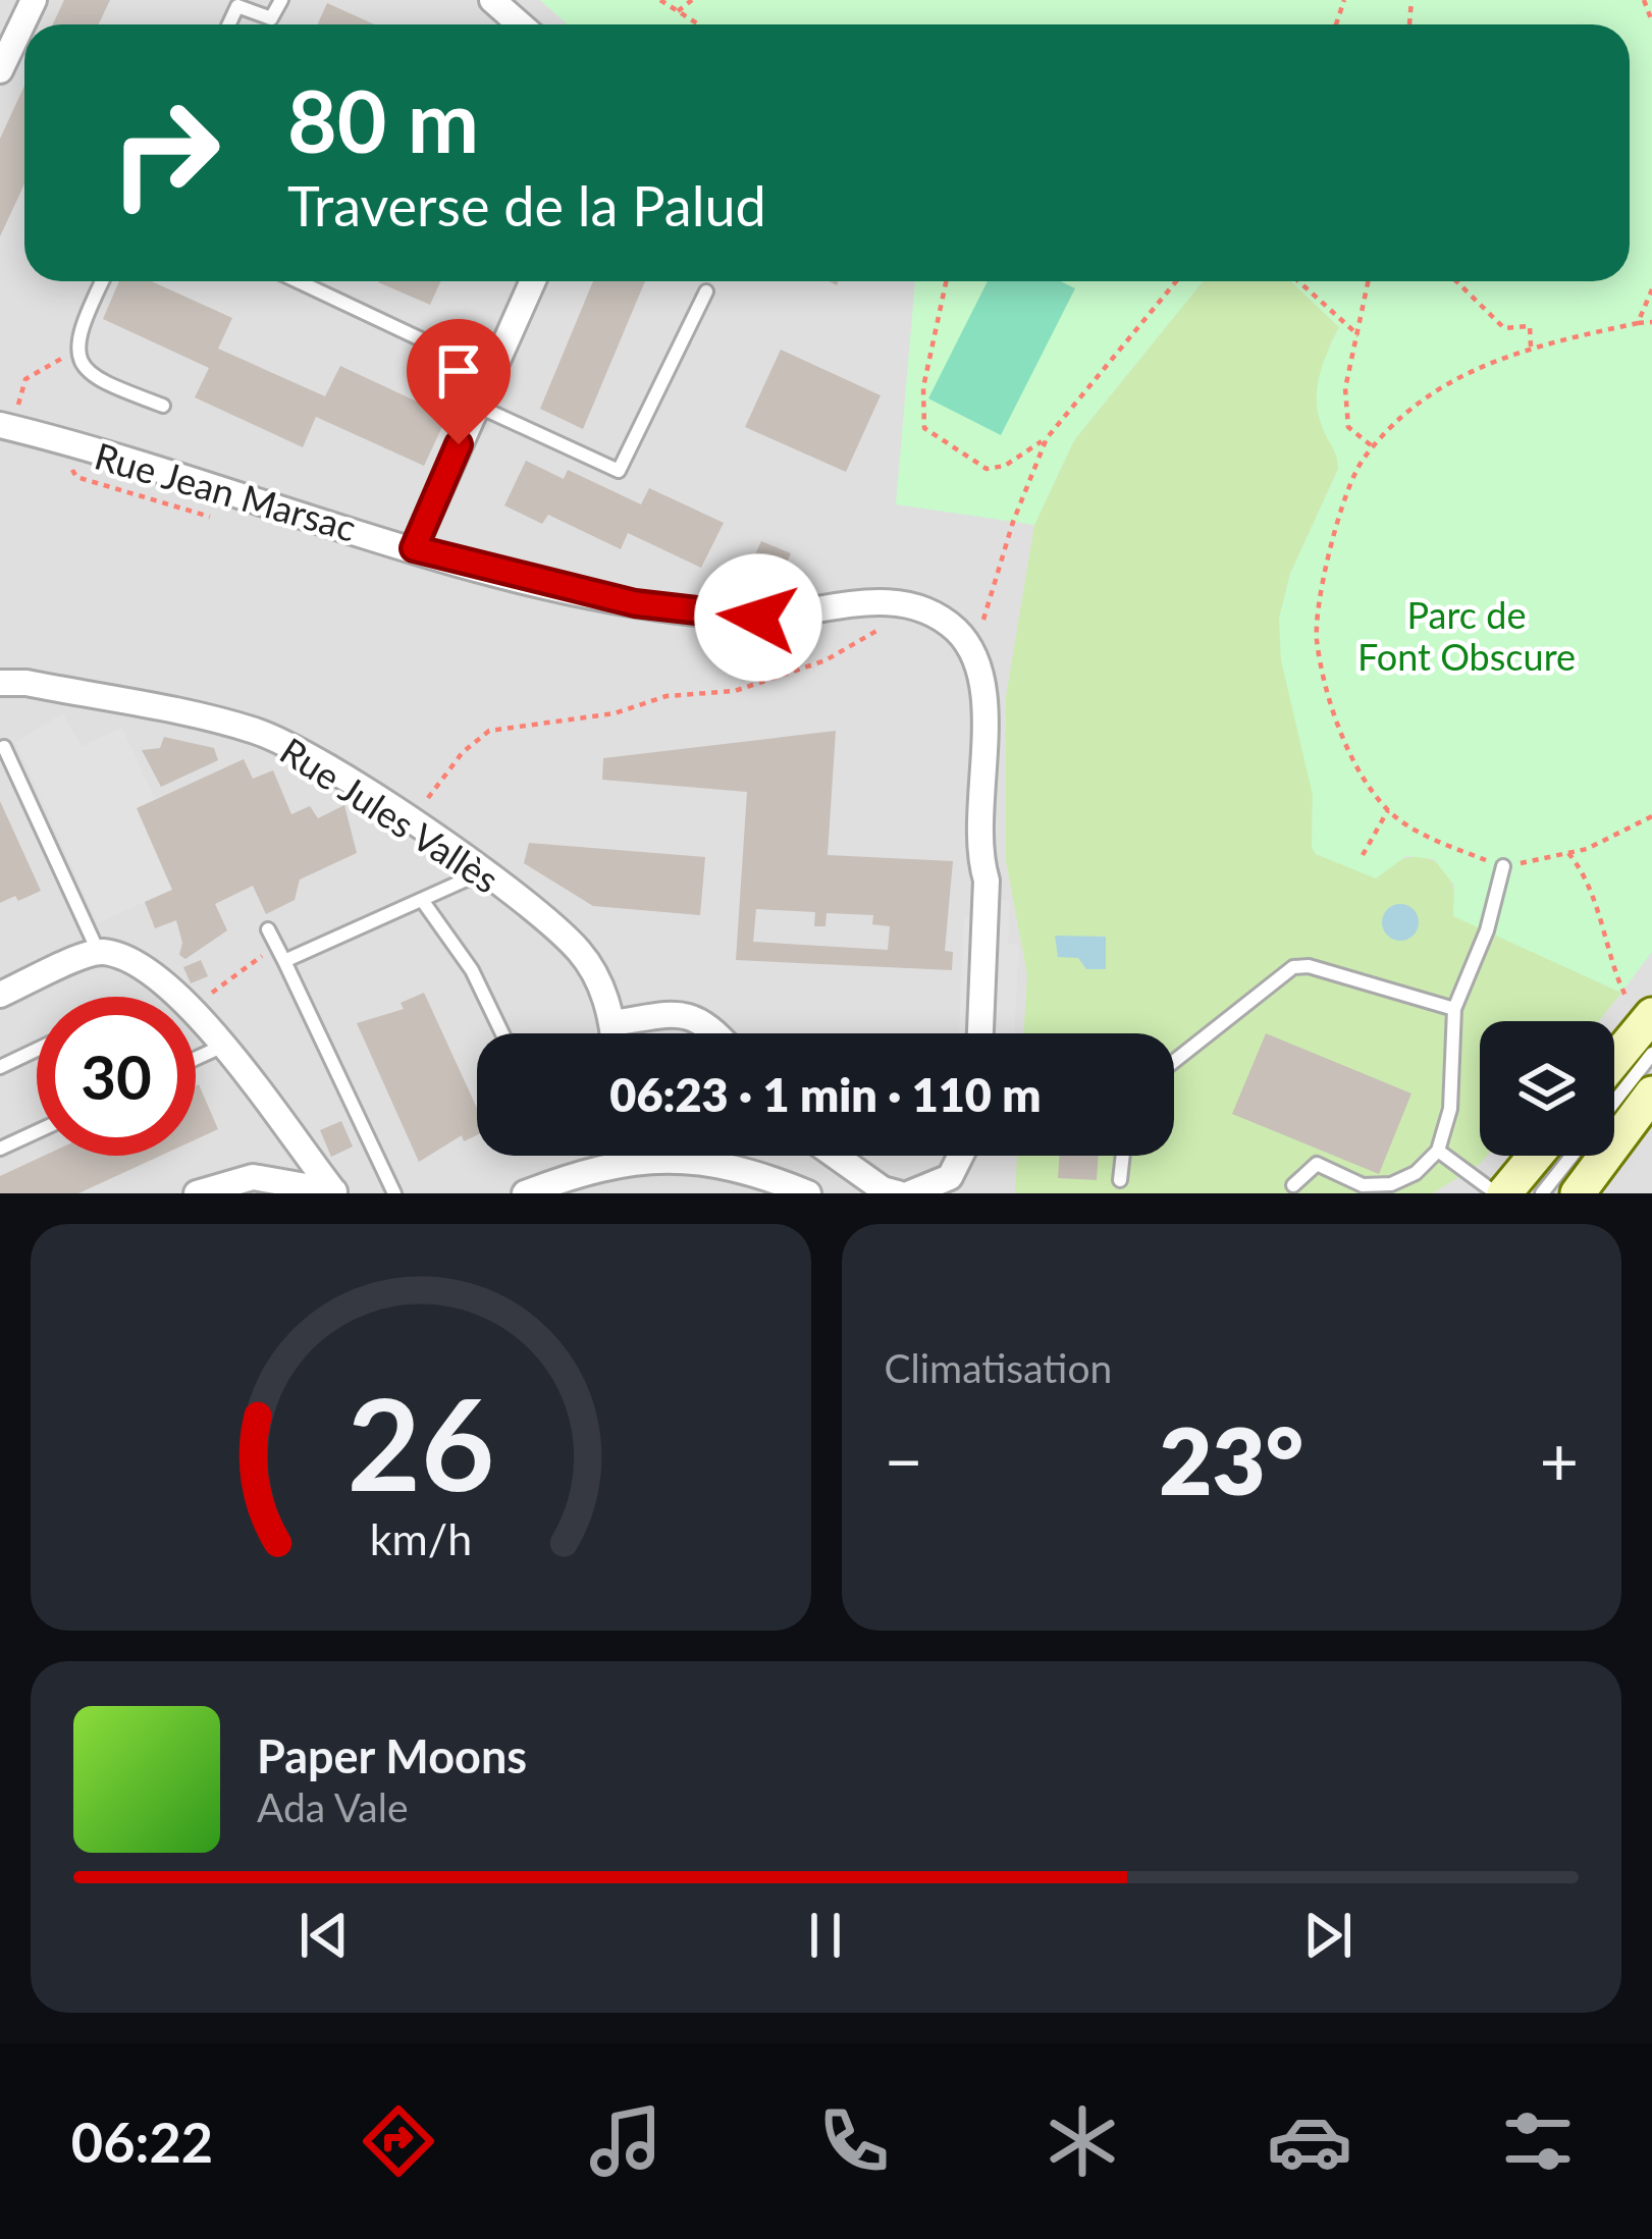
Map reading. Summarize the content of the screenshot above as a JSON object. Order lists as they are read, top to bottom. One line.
{"streets":{"street":["Rue Jean Marsac","Rue Jules Vallès"]},"parks":["Parc de Font Obscure"],"page":{"turn":["80 m","Traverse de la Palud"],"limit":"30","trip":"06:23 · 1 min · 110 m","tile":"Climatisation","heat":["−","23°","+"],"song":["Paper Moons","Ada Vale"],"tabs":"06:22","gauge":["26","km/h"]}}
